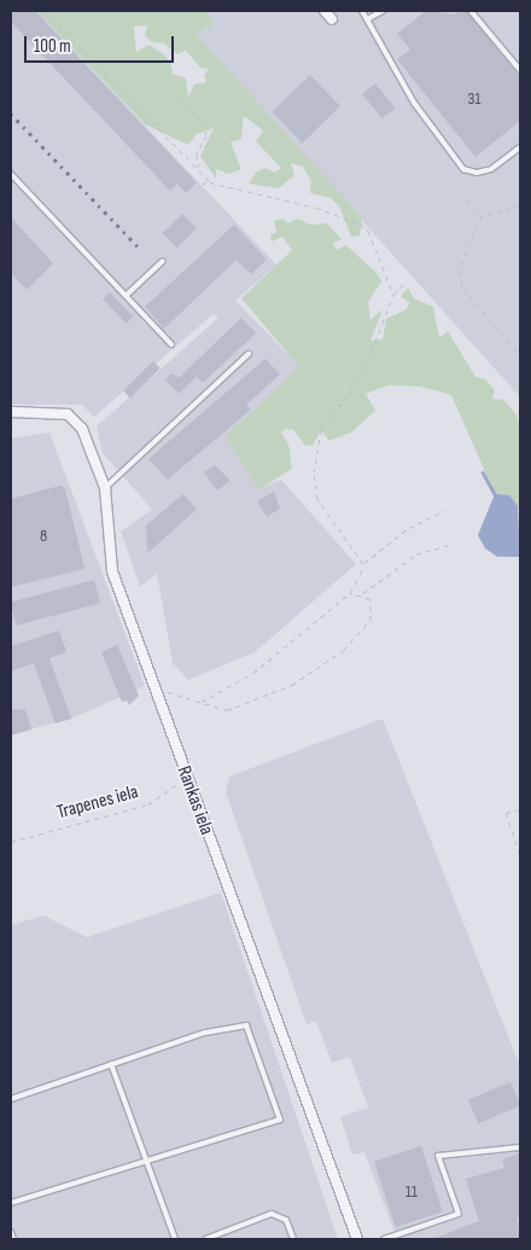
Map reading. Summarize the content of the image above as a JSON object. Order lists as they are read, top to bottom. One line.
{"streets":{"street":["Rankas iela"],"path":["Trapenes iela"]},"crossings":[["Rankas iela","Trapenes iela"]],"house_numbers":["31","8","11"],"scale_bar":"100 m"}
